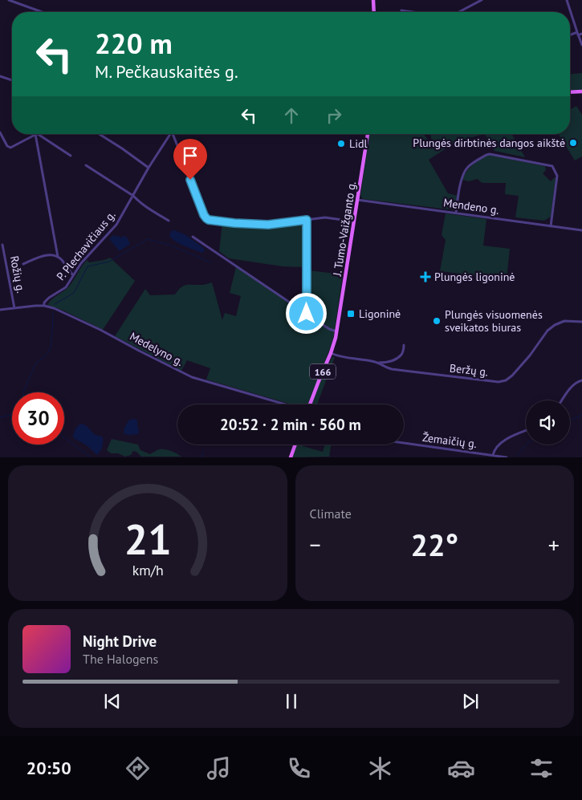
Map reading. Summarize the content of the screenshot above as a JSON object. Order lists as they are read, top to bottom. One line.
{"streets":{"main road":["J. Tumo-Vaižganto g.","166"],"street":["Mendeno g.","P. Plechavičiaus g.","Rožių g.","Medelyno g.","Beržų g.","Žemaičių g."]},"crossings":[["Mendeno g.","J. Tumo-Vaižganto g."],["J. Tumo-Vaižganto g.","166"],["P. Plechavičiaus g.","Medelyno g."],["Rožių g.","Medelyno g."],["Beržų g.","166"]],"places":{"other":["Plungės dirbtinės dangos aikštė","Lidl","Plungės visuomenės sveikatos biuras"],"health":["Plungės ligoninė"],"transit":["Ligoninė"]},"page":{"turn":["220 m","M. Pečkauskaitės g."],"limit":"30","trip":"20:52 · 2 min · 560 m","tile":"Climate","heat":["−","22°","+"],"song":["Night Drive","The Halogens"],"tabs":"20:50","gauge":["21","km/h"]}}
